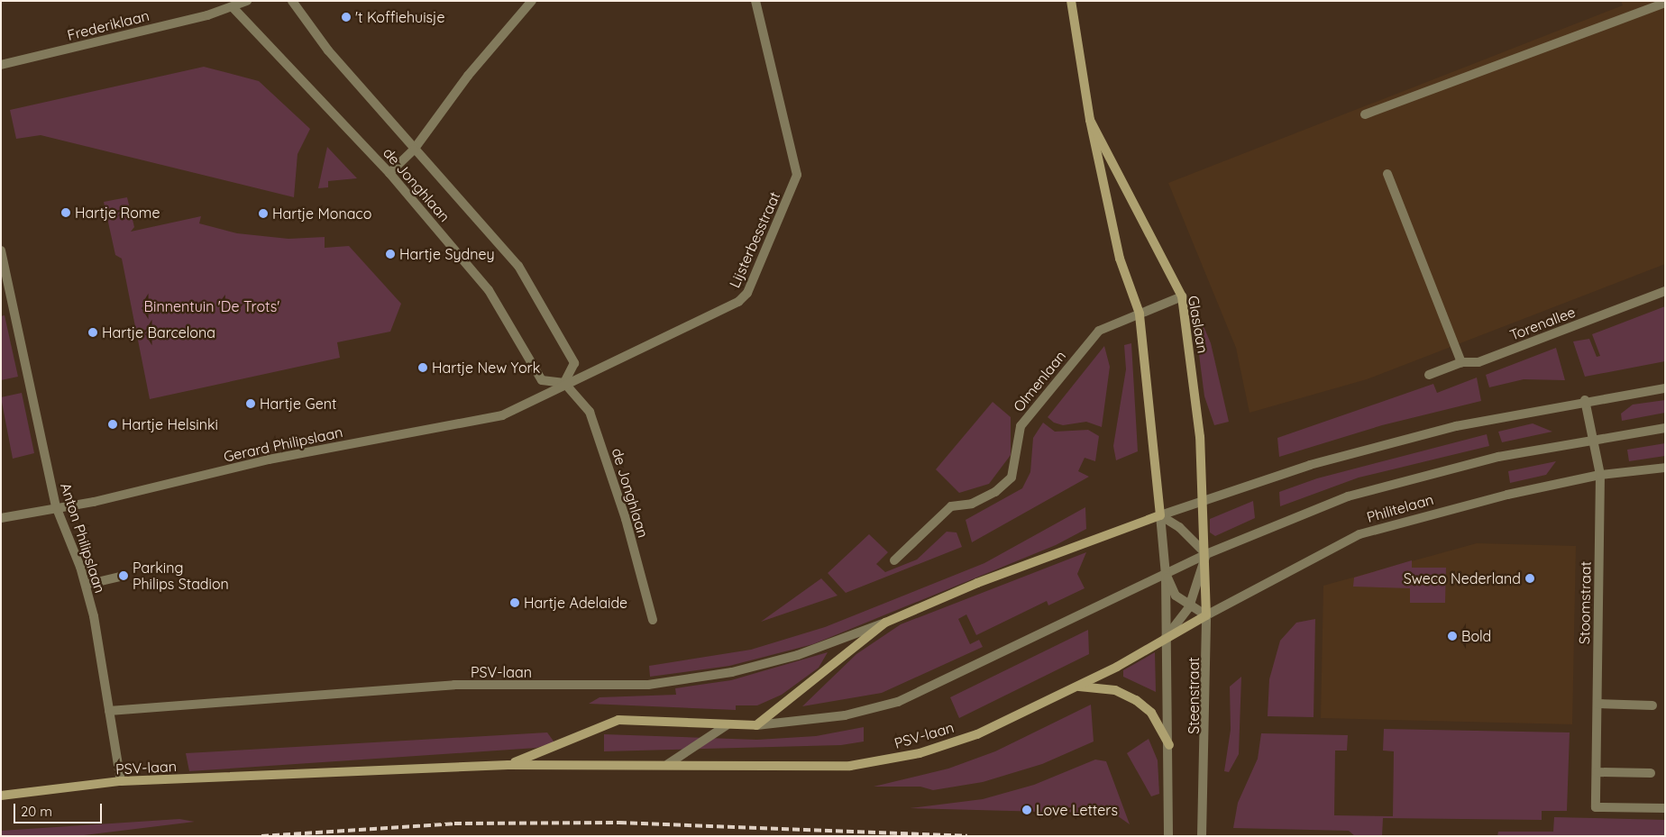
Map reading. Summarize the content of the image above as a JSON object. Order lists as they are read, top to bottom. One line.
{"streets":{"main road":["Glaslaan","Philitelaan","PSV-laan","Steenstraat"],"street":["Frederiklaan","de Jonghlaan","Lijsterbesstraat","Torenallee","Olmenlaan","Gerard Philipslaan","Anton Philipslaan","Stoomstraat"]},"crossings":[["Frederiklaan","de Jonghlaan"],["de Jonghlaan","Lijsterbesstraat"],["de Jonghlaan","Gerard Philipslaan"],["Lijsterbesstraat","Gerard Philipslaan"],["Glaslaan","Olmenlaan"],["Glaslaan","Philitelaan"],["Glaslaan","PSV-laan"],["Glaslaan","Steenstraat"],["Gerard Philipslaan","Anton Philipslaan"],["Philitelaan","Stoomstraat"],["Philitelaan","PSV-laan"],["Philitelaan","Steenstraat"],["Anton Philipslaan","PSV-laan"],["PSV-laan","Steenstraat"]],"parks":["Binnentuin 'De Trots'"],"places":["'t Koffiehuisje","Hartje Rome","Hartje Monaco","Hartje Sydney","Hartje Barcelona","Hartje New York","Hartje Gent","Hartje Helsinki","Parking Philips Stadion","Sweco Nederland","Hartje Adelaide","Bold","Love Letters"],"scale_bar":"20 m"}
